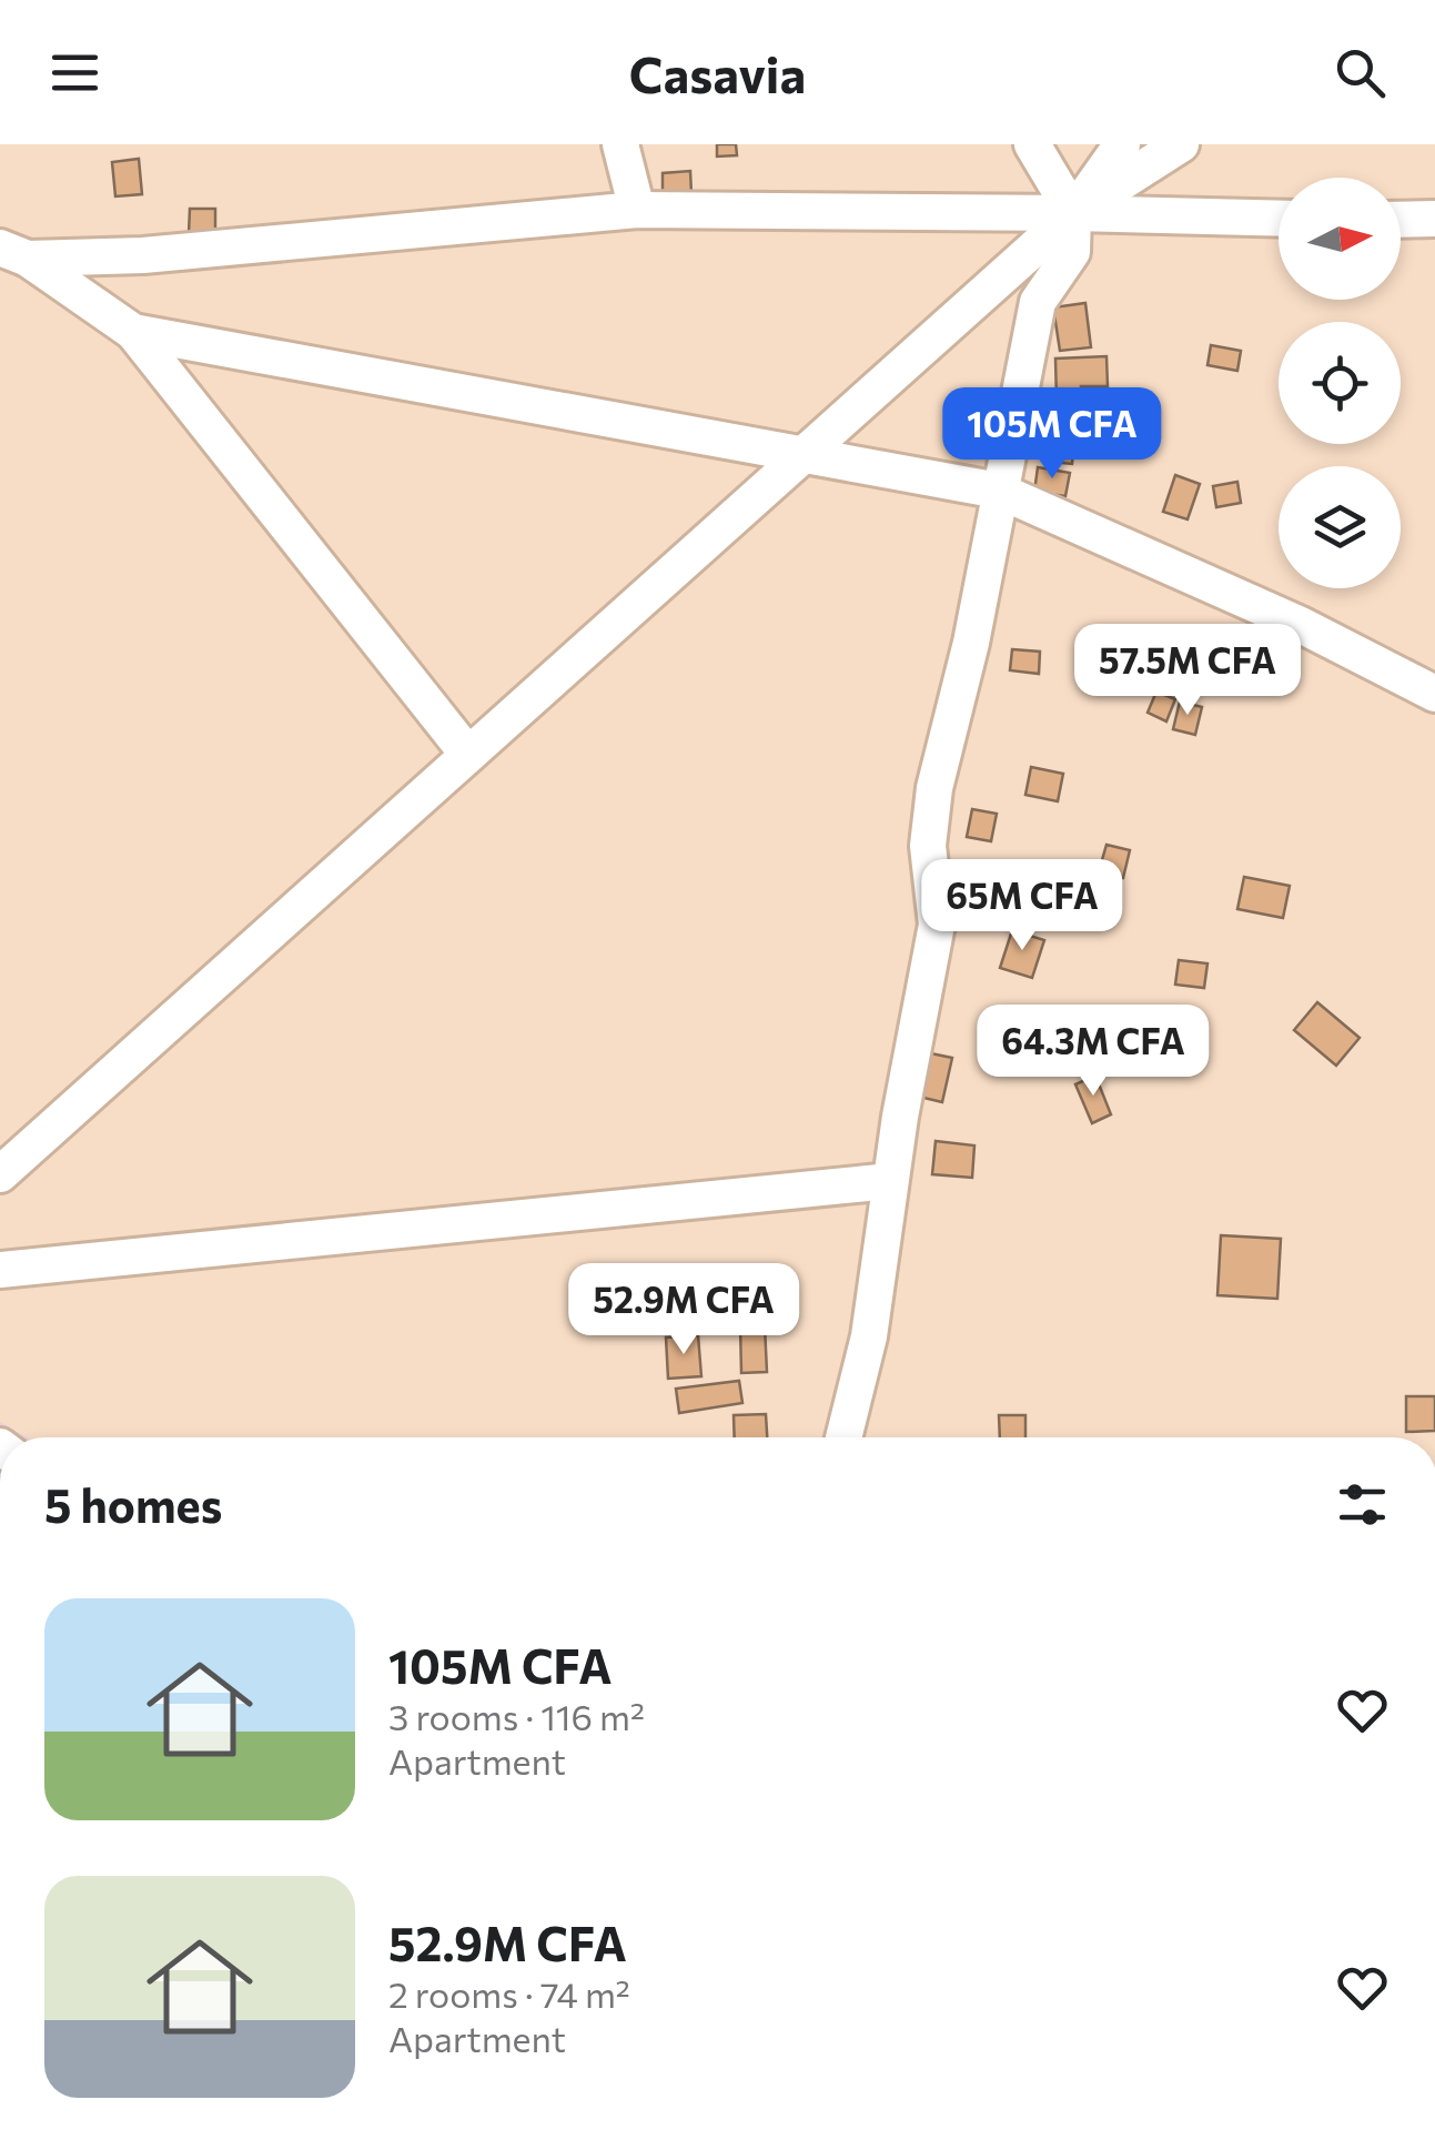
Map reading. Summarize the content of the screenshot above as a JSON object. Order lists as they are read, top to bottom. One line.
{"north":"right","page":{"header":"Casavia","price":["105M CFA","57.5M CFA","65M CFA","64.3M CFA","52.9M CFA"],"heading":"5 homes","list":[{"name":"105M CFA","note":"3 rooms · 116 m² · Apartment"},{"name":"52.9M CFA","note":"2 rooms · 74 m² · Apartment"}]}}
